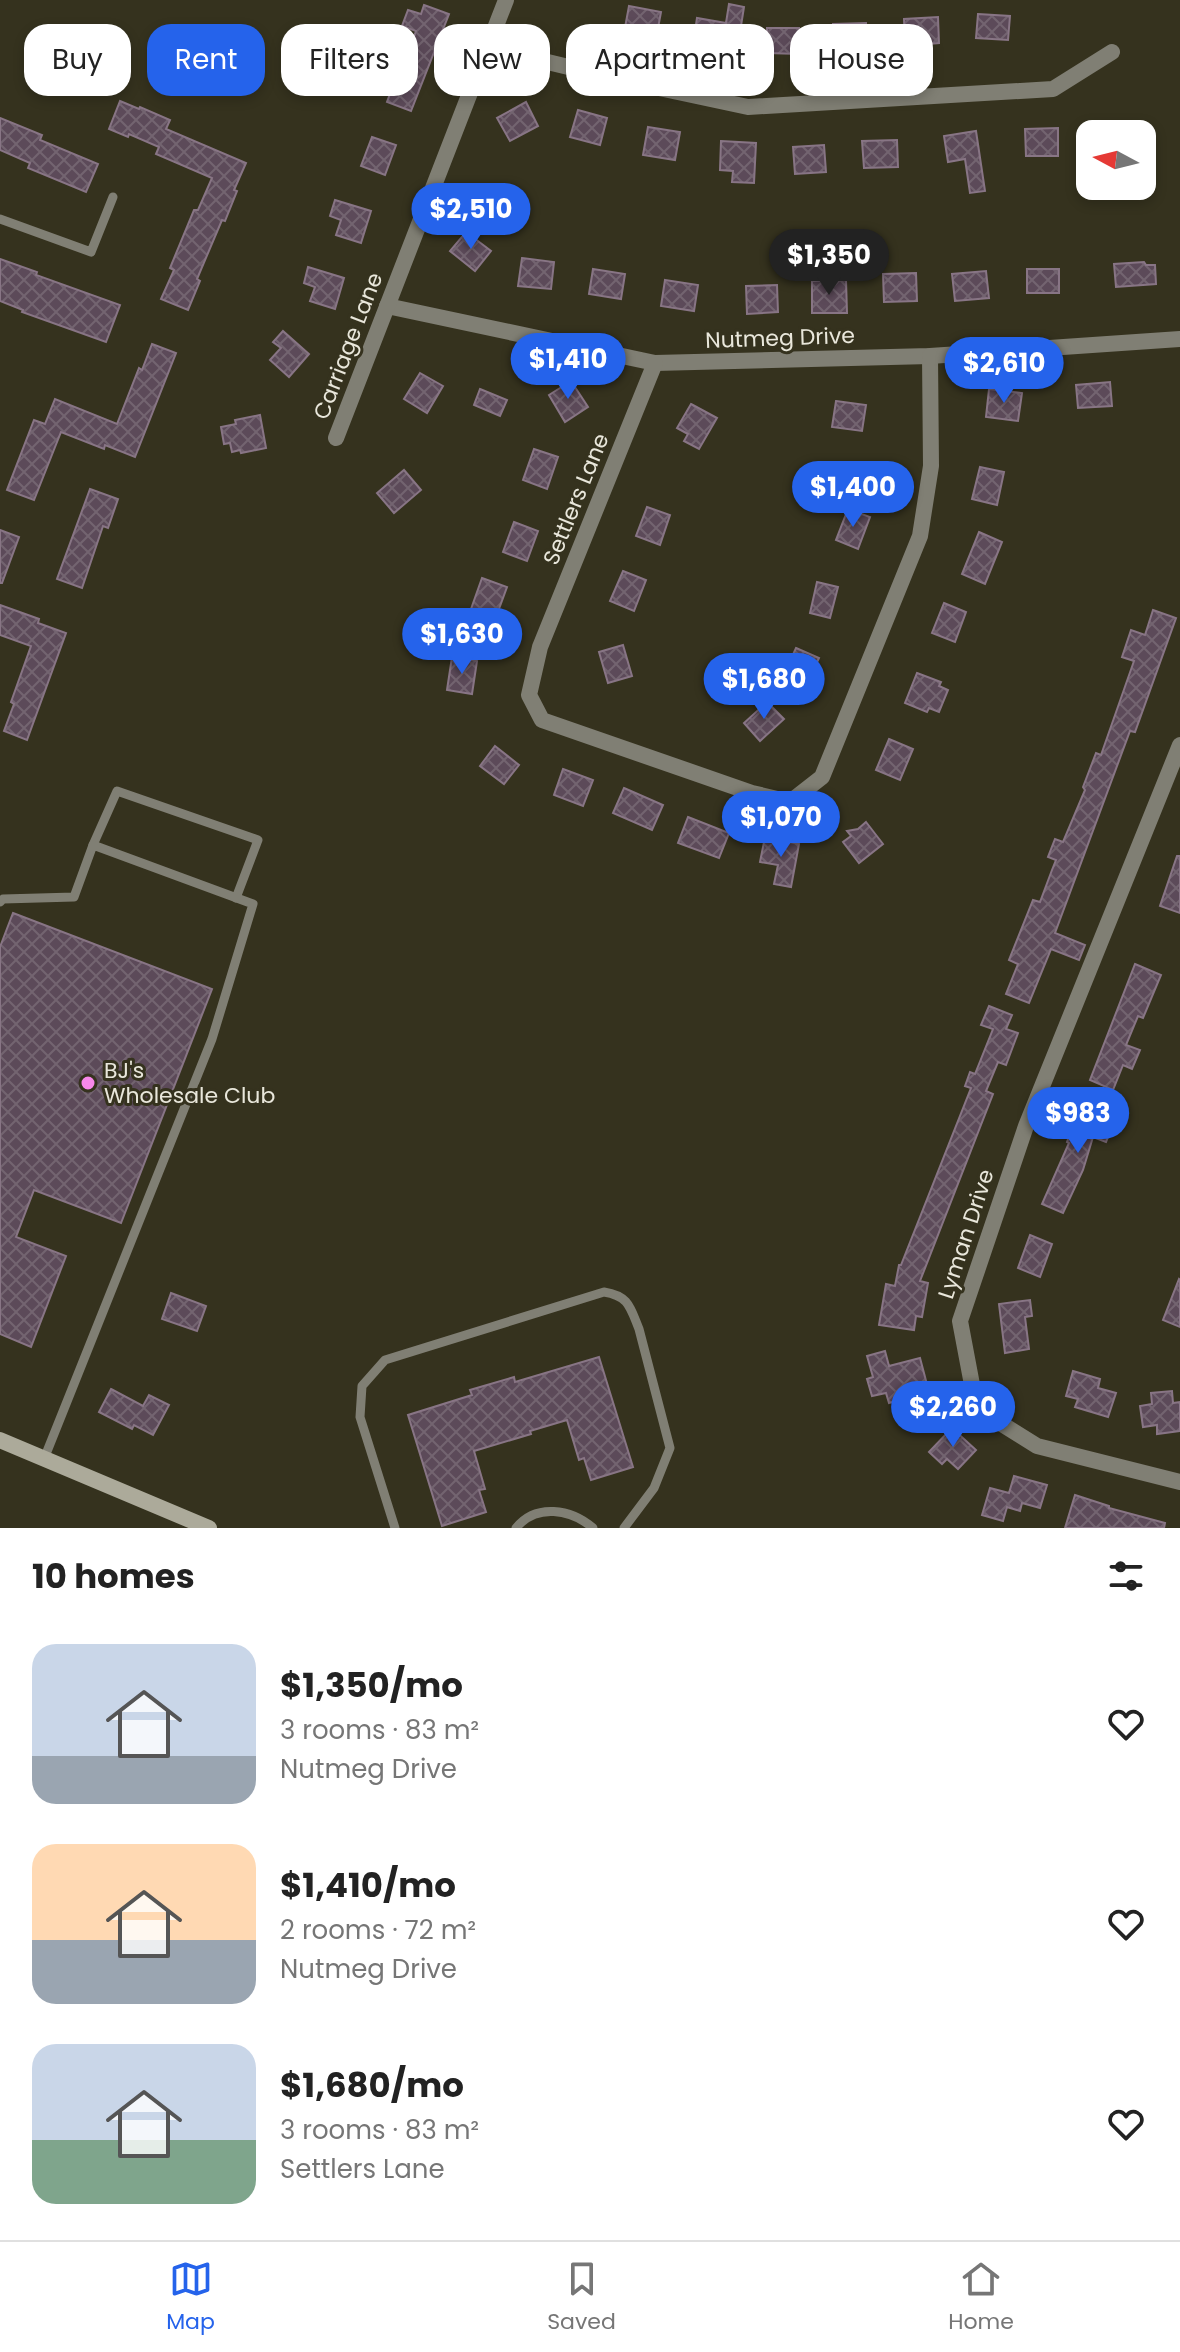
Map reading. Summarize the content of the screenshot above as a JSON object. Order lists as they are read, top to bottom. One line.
{"streets":{"street":["Nutmeg Drive","Carriage Lane","Settlers Lane","Lyman Drive"]},"crossings":[["Nutmeg Drive","Carriage Lane"],["Nutmeg Drive","Settlers Lane"]],"places":["BJ's Wholesale Club"],"north":"left","page":{"chip":["Buy","Rent","Filters","New","Apartment","House"],"price":["$2,510","$1,350","$1,410","$2,610","$1,400","$1,630","$1,680","$1,070","$983","$2,260"],"heading":"10 homes","list":[{"name":"$1,350/mo","note":"3 rooms · 83 m² · Nutmeg Drive"},{"name":"$1,410/mo","note":"2 rooms · 72 m² · Nutmeg Drive"},{"name":"$1,680/mo","note":"3 rooms · 83 m² · Settlers Lane"}],"tabs":["Map","Saved","Home"]}}
